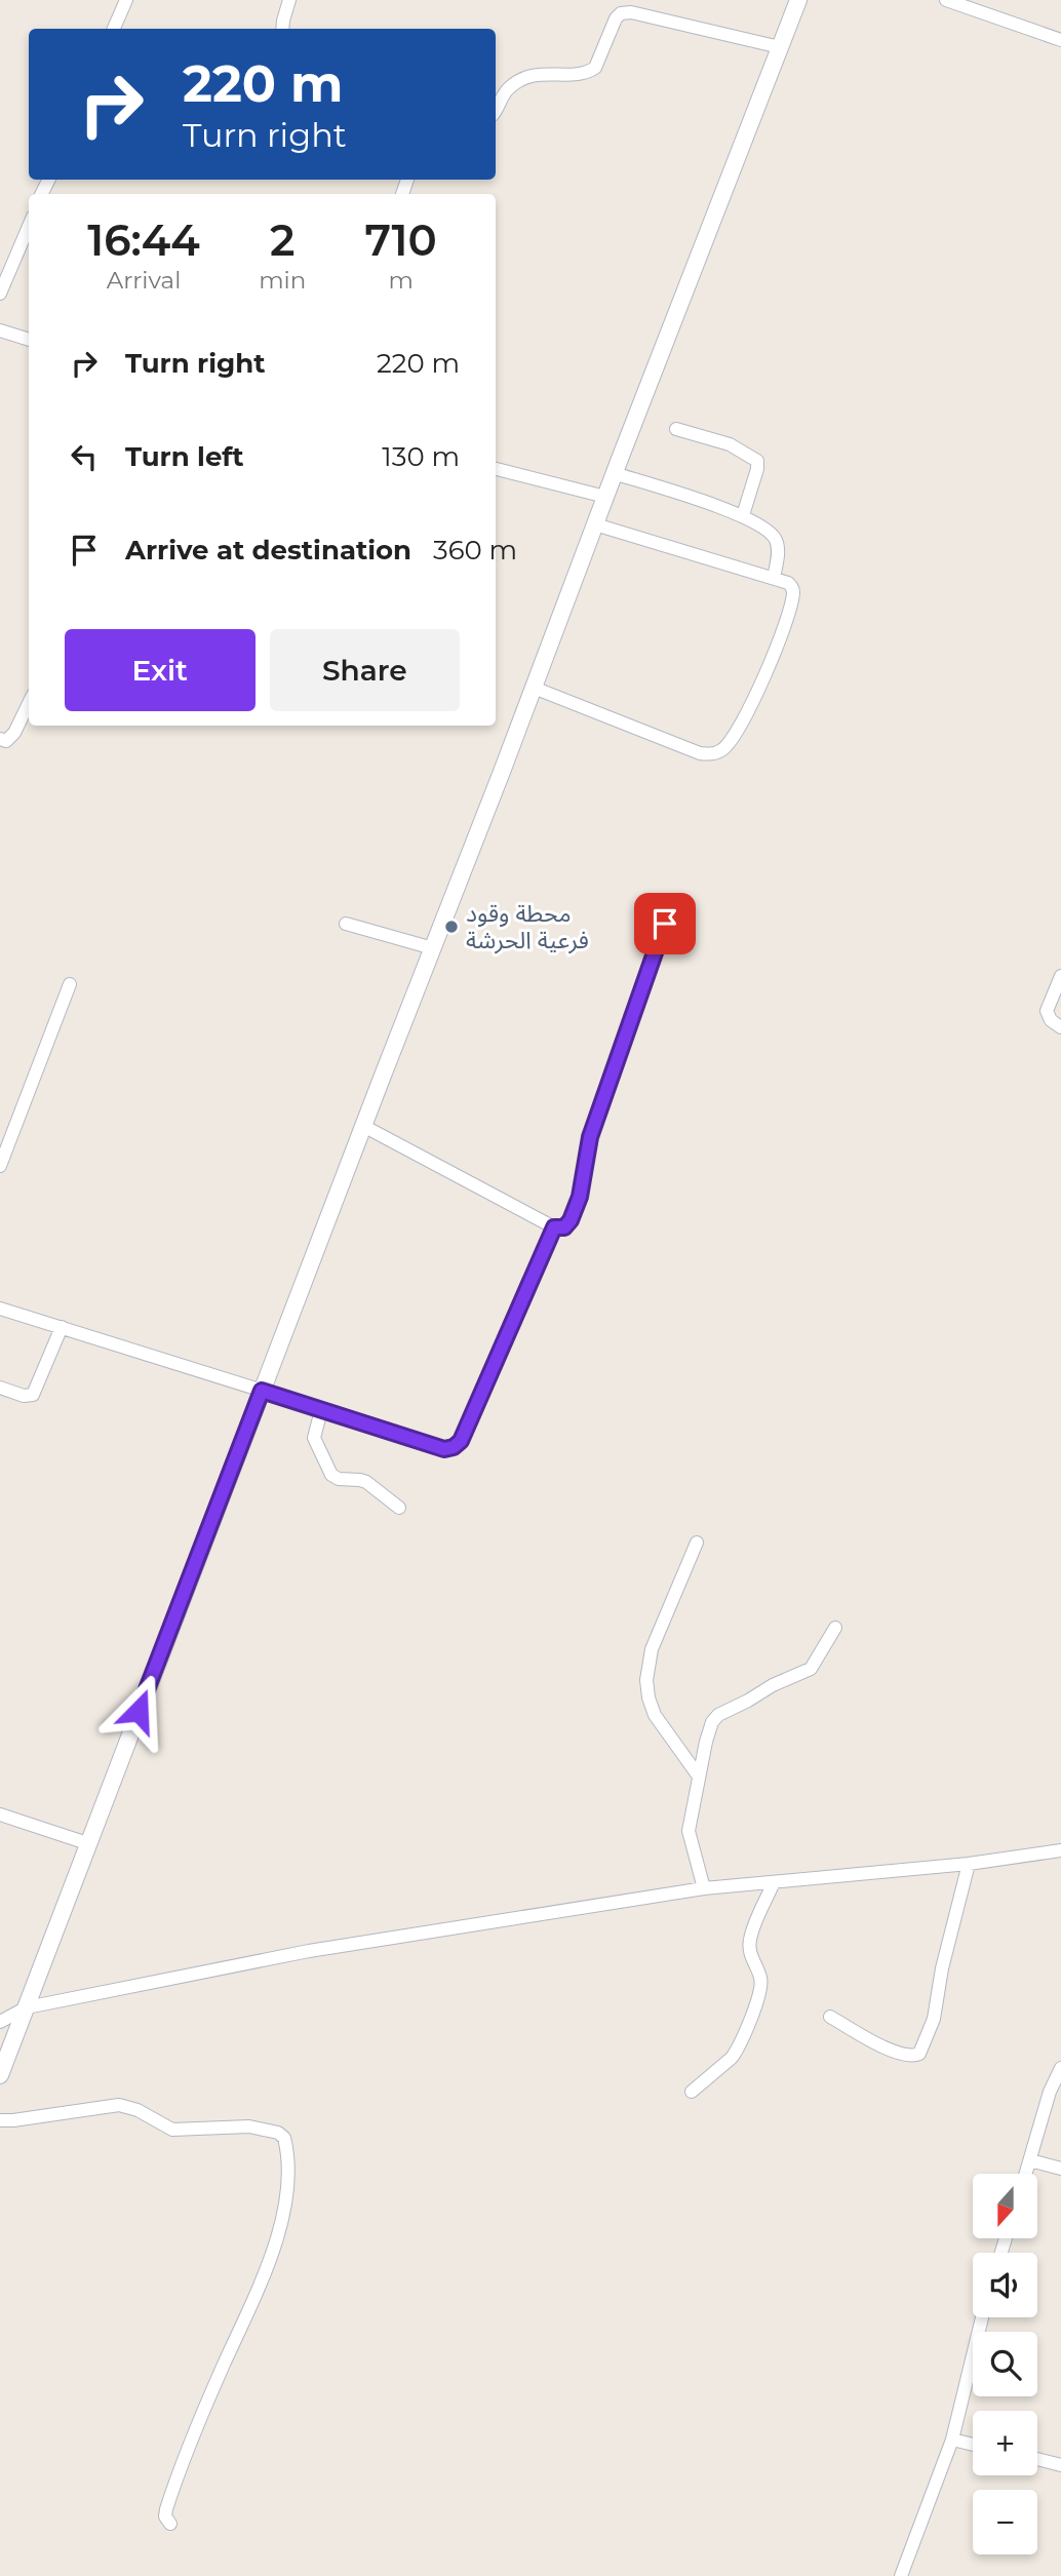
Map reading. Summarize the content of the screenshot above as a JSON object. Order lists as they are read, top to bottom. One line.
{"places":["محطة وقود فرعية الحرشة"],"north":"bottom","page":{"turn":["220 m","Turn right"],"eta":["16:44","Arrival","2","min","710","m"],"list":[{"name":"Turn right","value":"220 m"},{"name":"Turn left","value":"130 m"},{"name":"Arrive at destination","value":"360 m"}],"buttons":["Exit","Share"],"map_buttons":["+","−"]}}
